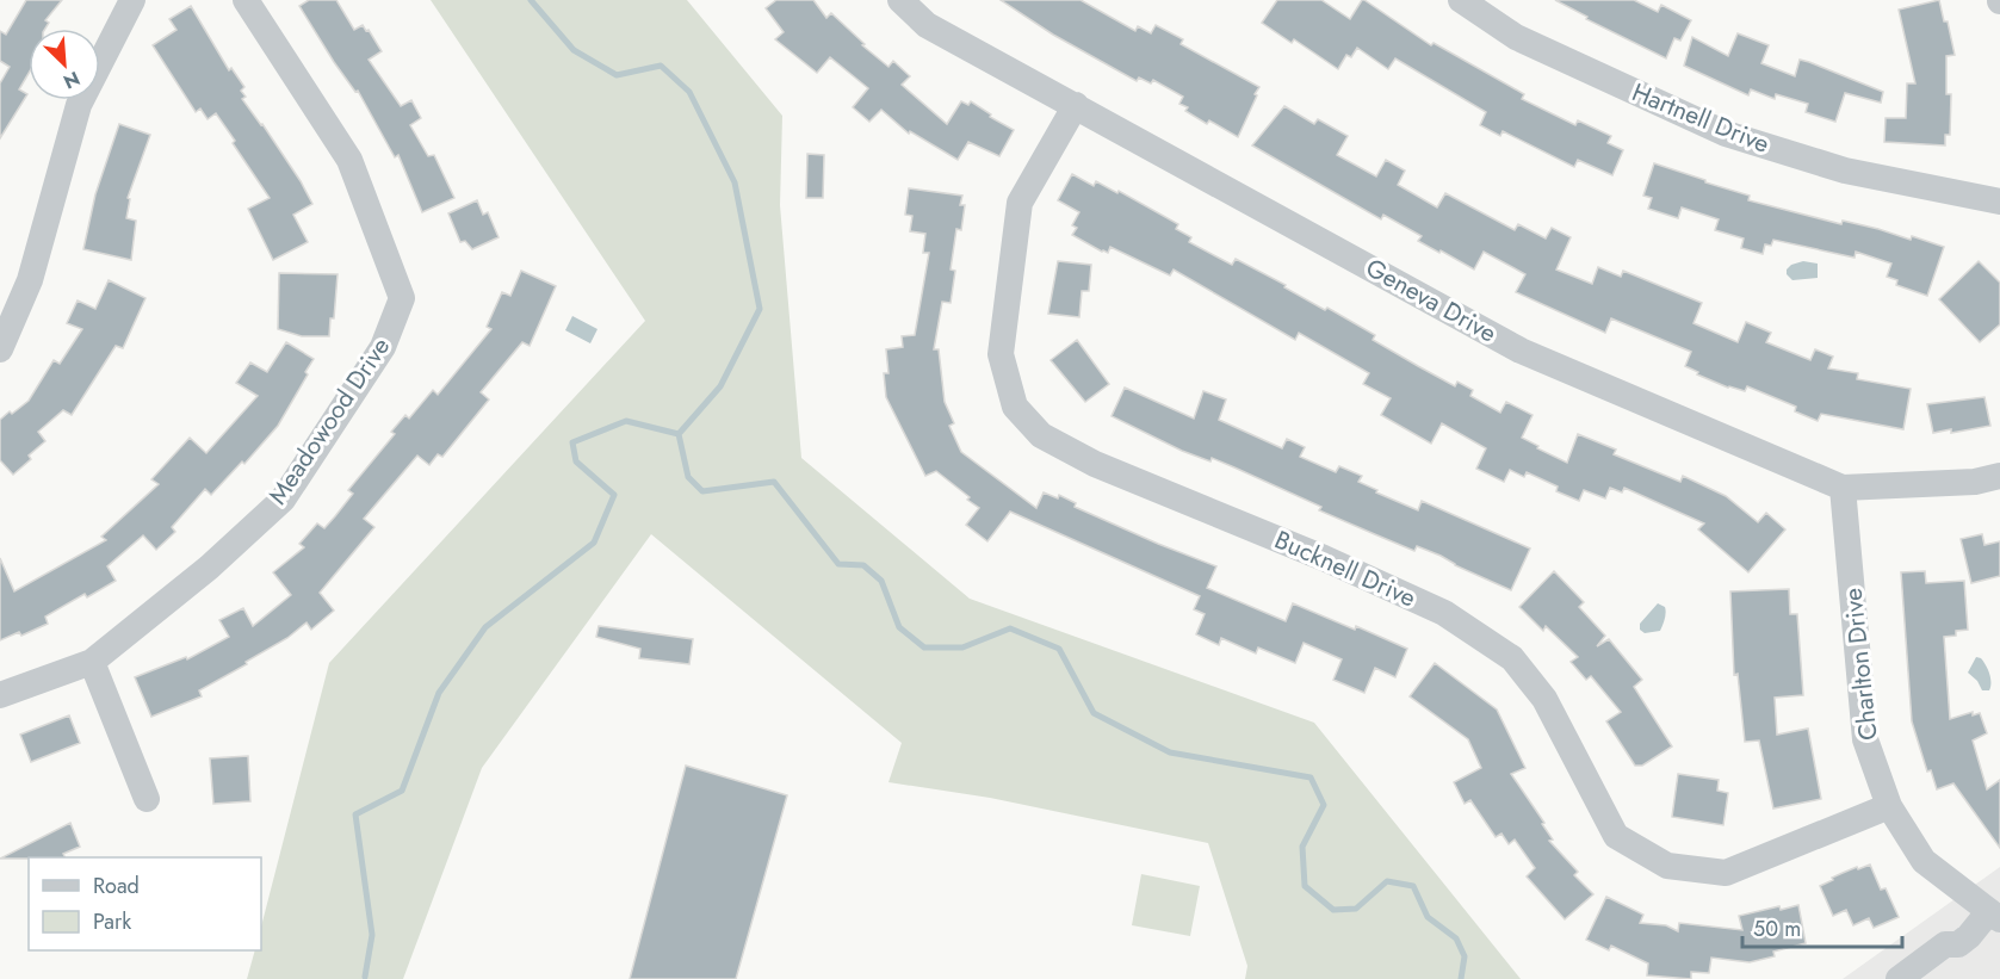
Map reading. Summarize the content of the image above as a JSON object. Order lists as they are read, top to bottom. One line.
{"streets":{"street":["Hartnell Drive","Geneva Drive","Meadowood Drive","Bucknell Drive","Charlton Drive"]},"crossings":[["Geneva Drive","Bucknell Drive"],["Geneva Drive","Charlton Drive"],["Bucknell Drive","Charlton Drive"]],"legend":["Road","Park"],"scale_bar":"50 m","north":"bottom right"}
